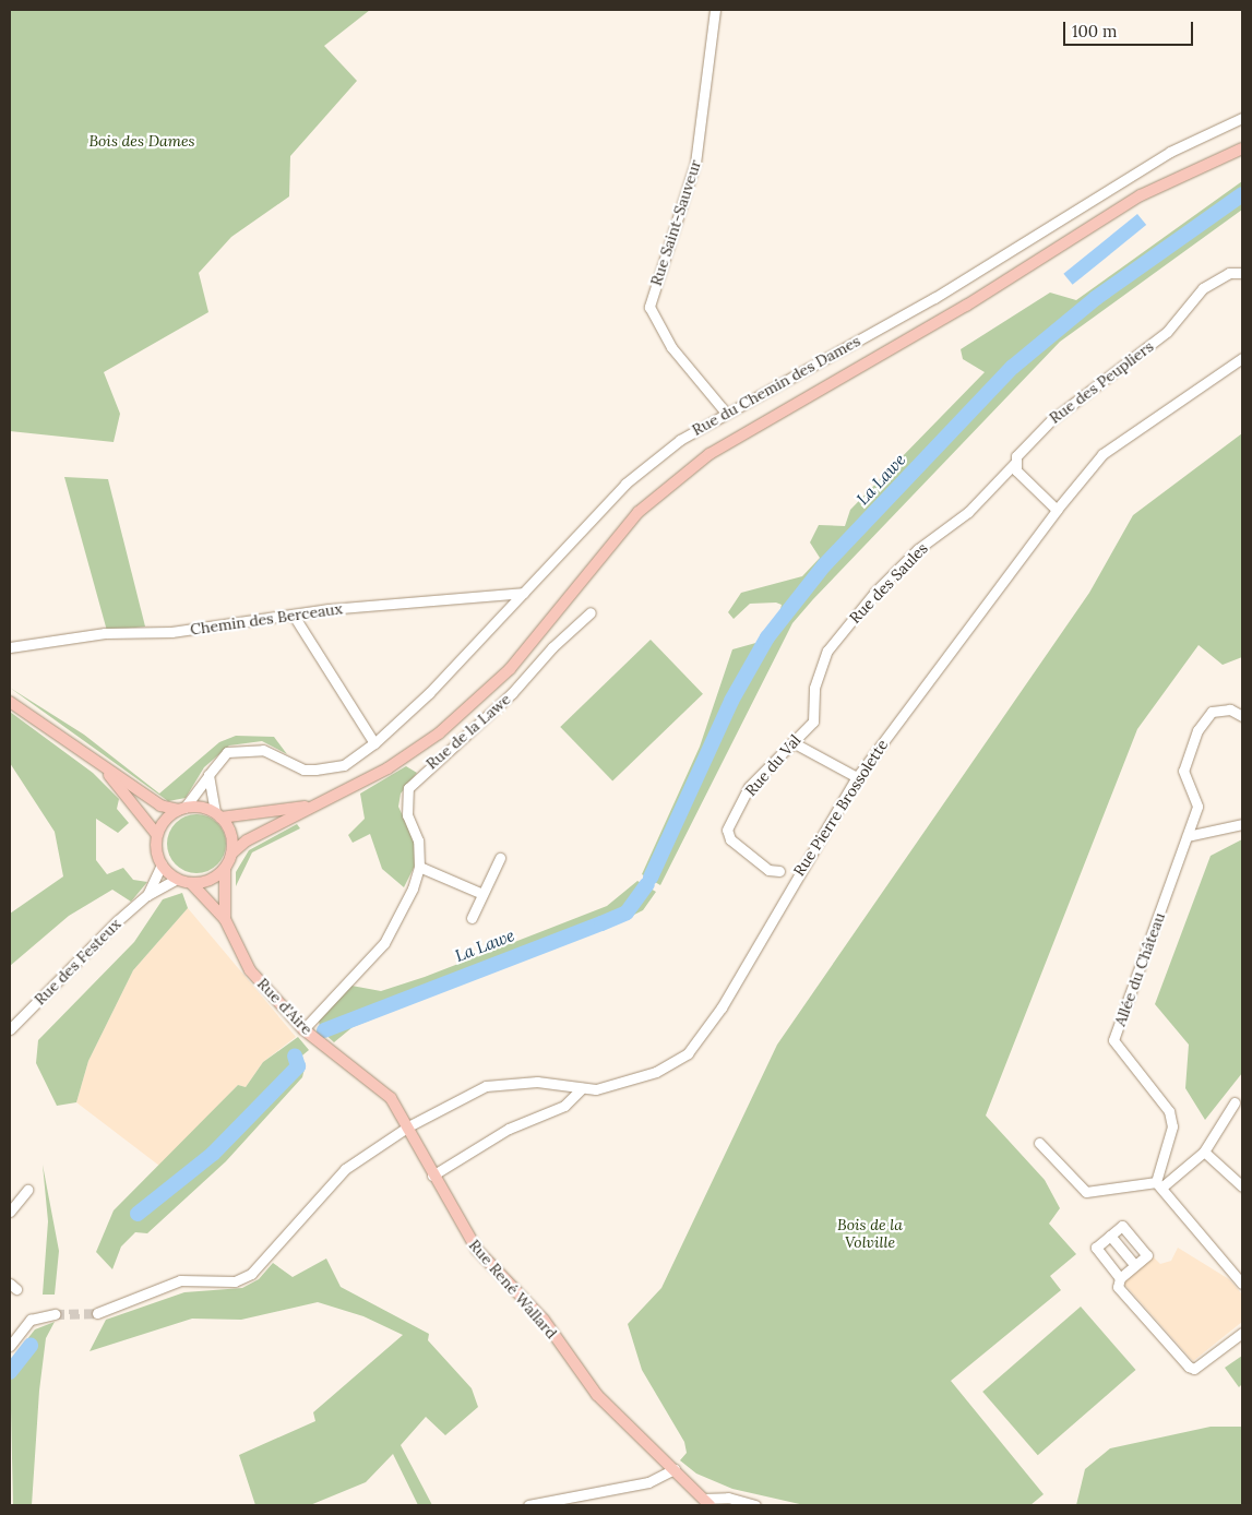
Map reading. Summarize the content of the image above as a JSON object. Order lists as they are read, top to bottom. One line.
{"streets":{"main road":["Rue d'Aire","Rue René Wallard"],"street":["Rue Saint-Sauveur","Rue des Peupliers","Rue du Chemin des Dames","Rue des Saules","Chemin des Berceaux","Rue de la Lawe","Rue du Val","Rue Pierre Brossolette","Rue des Festeux","Allée du Château"]},"crossings":[["Rue Saint-Sauveur","Rue du Chemin des Dames"],["Rue des Peupliers","Rue des Saules"],["Rue du Chemin des Dames","Chemin des Berceaux"],["Rue du Chemin des Dames","Rue des Festeux"],["Rue du Chemin des Dames","Rue d'Aire"],["Rue des Saules","Rue du Val"],["Rue de la Lawe","Rue d'Aire"],["Rue Pierre Brossolette","Rue René Wallard"],["Rue des Festeux","Rue d'Aire"],["Rue d'Aire","Rue René Wallard"]],"water":["La Lawe"],"parks":["Bois des Dames","Bois de la Volville"],"scale_bar":"100 m"}
